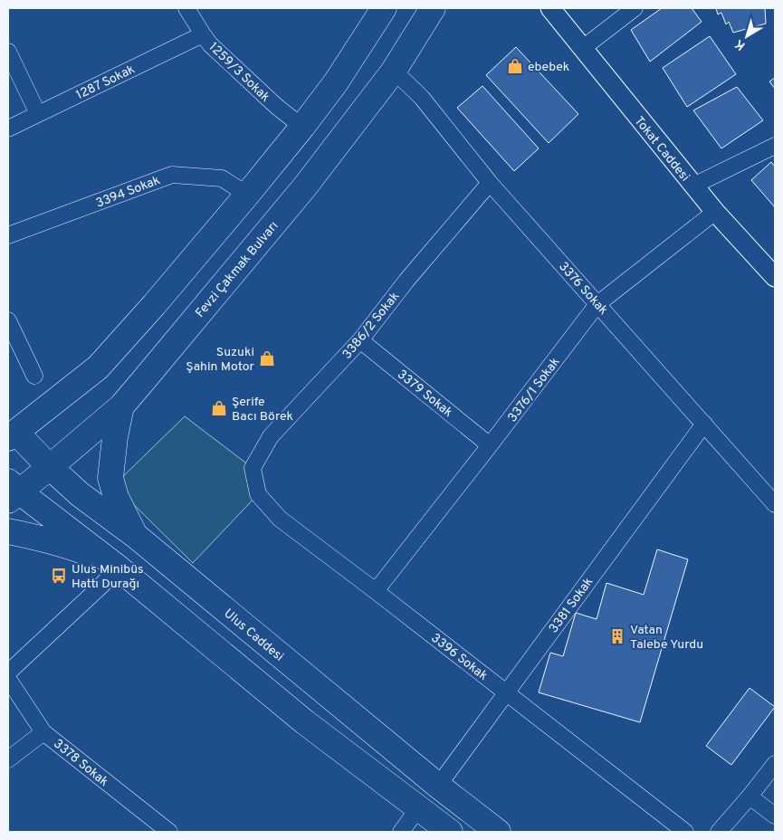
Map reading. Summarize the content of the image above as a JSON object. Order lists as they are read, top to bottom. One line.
{"streets":{"main road":["Fevzi Çakmak Bulvarı","Ulus Caddesi"],"street":["1259/3 Sokak","1287 Sokak","Tokat Caddesi","3394 Sokak","3376 Sokak","3386/2 Sokak","3376/1 Sokak","3379 Sokak","3381 Sokak","3396 Sokak","3378 Sokak"]},"crossings":[["1259/3 Sokak","1287 Sokak"],["Tokat Caddesi","3376/1 Sokak"],["Fevzi Çakmak Bulvarı","3376 Sokak"],["Fevzi Çakmak Bulvarı","Ulus Caddesi"],["3376 Sokak","3386/2 Sokak"],["3376 Sokak","3376/1 Sokak"],["3376 Sokak","3381 Sokak"],["3386/2 Sokak","3379 Sokak"],["3386/2 Sokak","3396 Sokak"],["3376/1 Sokak","3379 Sokak"],["3376/1 Sokak","3396 Sokak"],["3381 Sokak","Ulus Caddesi"],["3381 Sokak","3396 Sokak"]],"places":{"shop":["ebebek","Suzuki Şahin Motor","Şerife Bacı Börek"],"bus stop":["Ulus Minibüs Hattı Durağı"],"building":["Vatan Talebe Yurdu"]},"north":"bottom left"}
